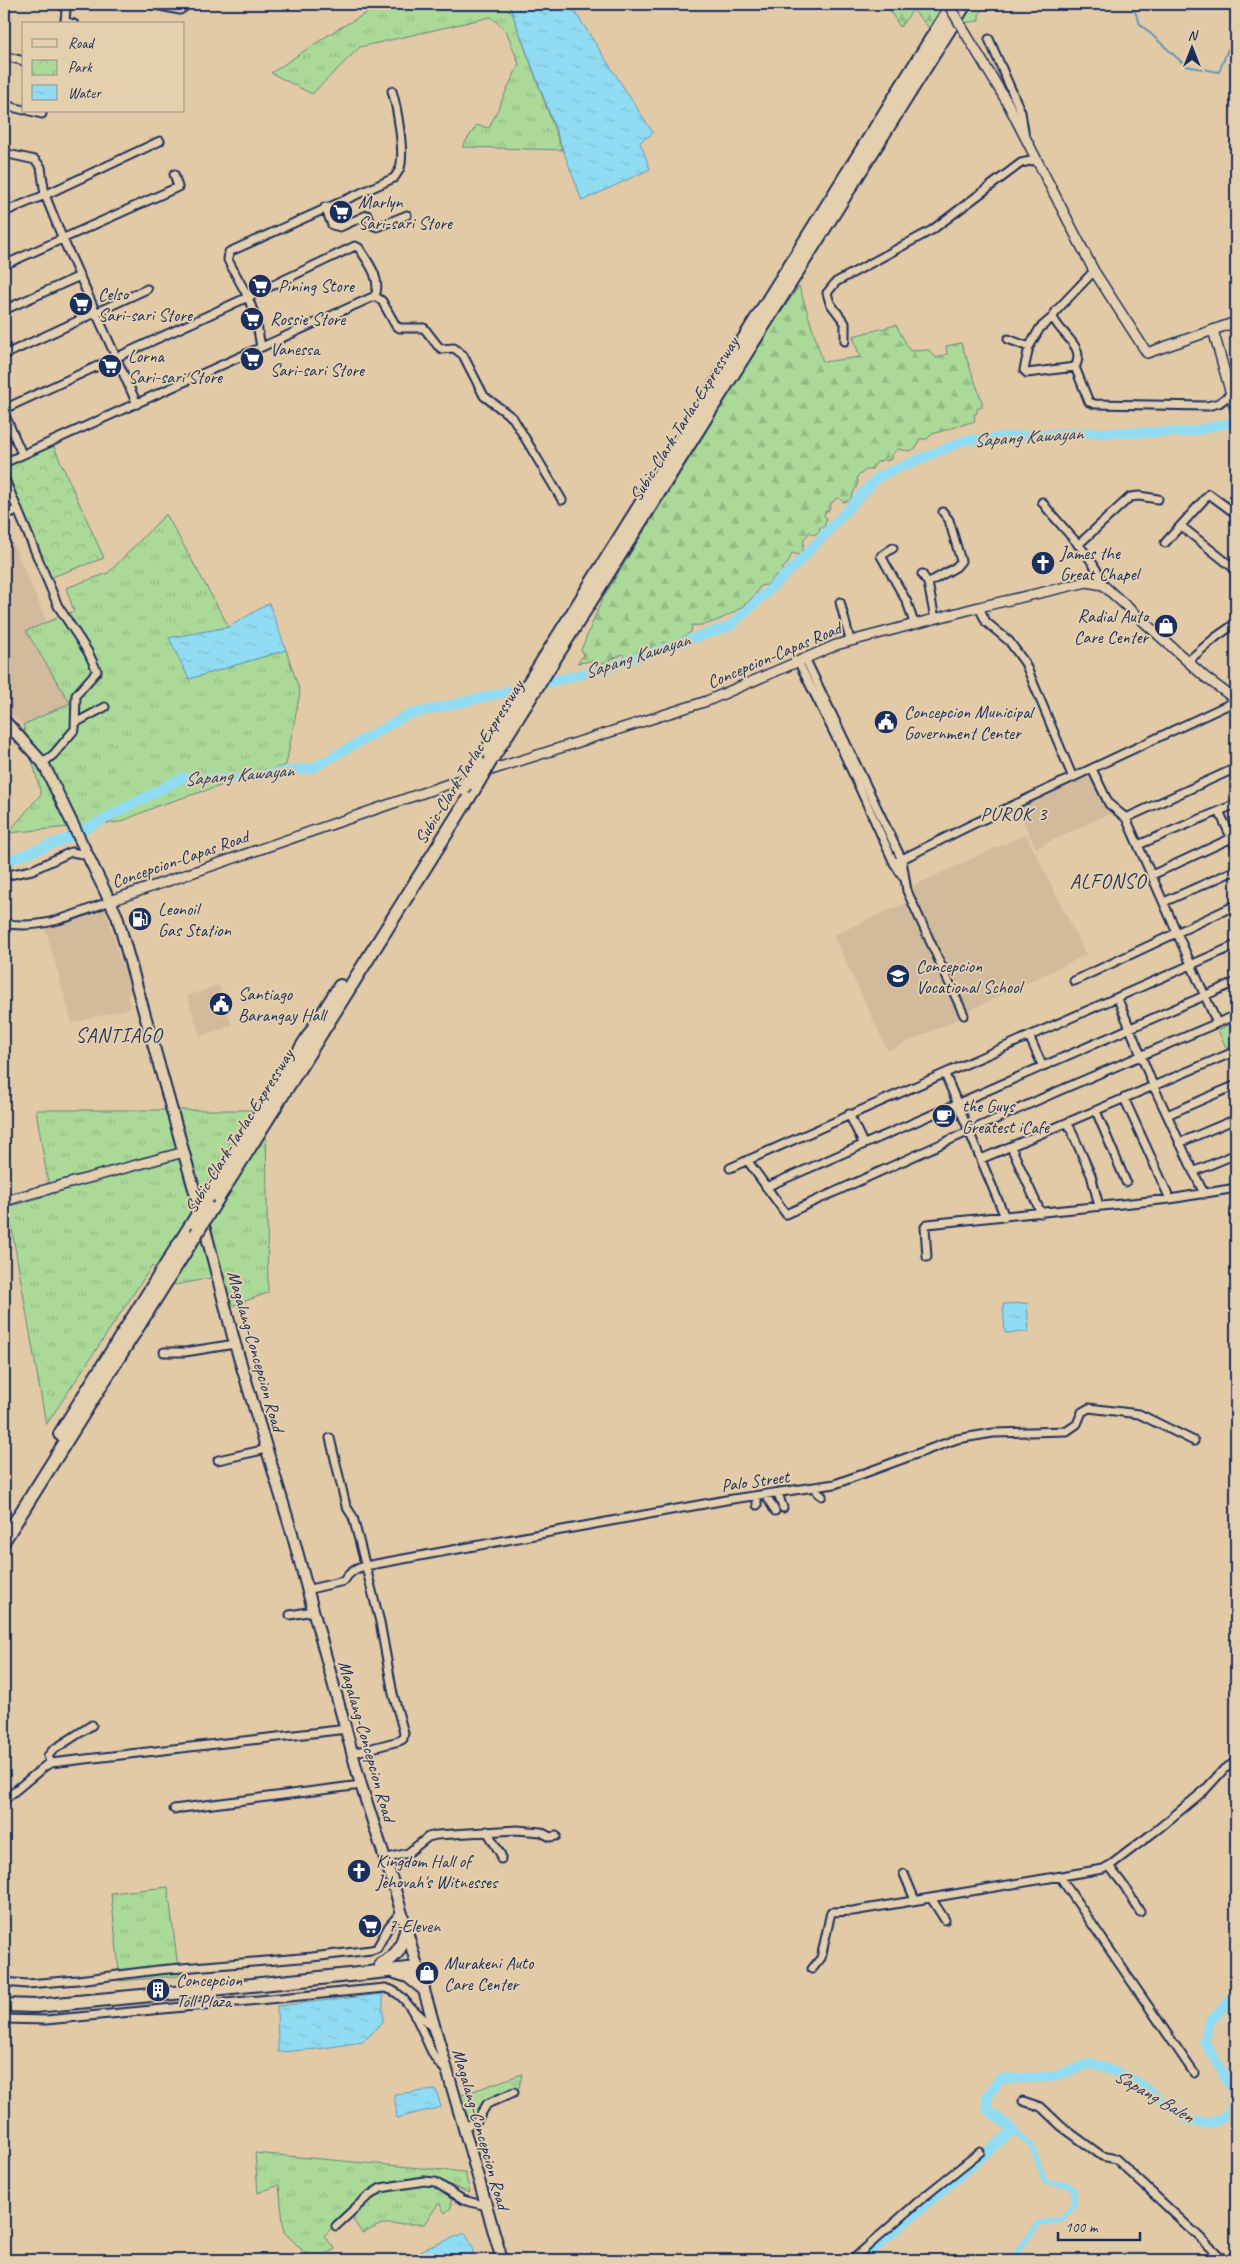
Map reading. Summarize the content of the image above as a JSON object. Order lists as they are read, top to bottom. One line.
{"streets":{"highway":["Subic-Clark-Tarlac Expressway"],"main road":["Concepcion-Capas Road","Magalang-Concepcion Road"],"street":["Palo Street"]},"crossings":[["Subic-Clark-Tarlac Expressway","Concepcion-Capas Road"],["Subic-Clark-Tarlac Expressway","Magalang-Concepcion Road"],["Magalang-Concepcion Road","Palo Street"]],"districts":["PUROK 3","ALFONSO","SANTIAGO"],"water":["Sapang Kawayan","Sapang Balen"],"places":{"supermarket":["Marlyn Sari-sari Store","Pining Store","Celso Sari-sari Store","Rossie Store","Vanessa Sari-sari Store","Lorna Sari-sari Store","7-Eleven"],"church":["James the Great Chapel","Kingdom Hall of Jehovah's Witnesses"],"shop":["Radial Auto Care Center","Murakeni Auto Care Center"],"public building":["Concepcion Municipal Government Center","Santiago Barangay Hall"],"fuel station":["Leonoil Gas Station"],"school or university":["Concepcion Vocational School"],"cafe":["the Guys Greatest iCafe"],"building":["Concepcion Toll Plaza"]},"legend":["Road","Park","Water"],"scale_bar":"100 m","north":"top"}
